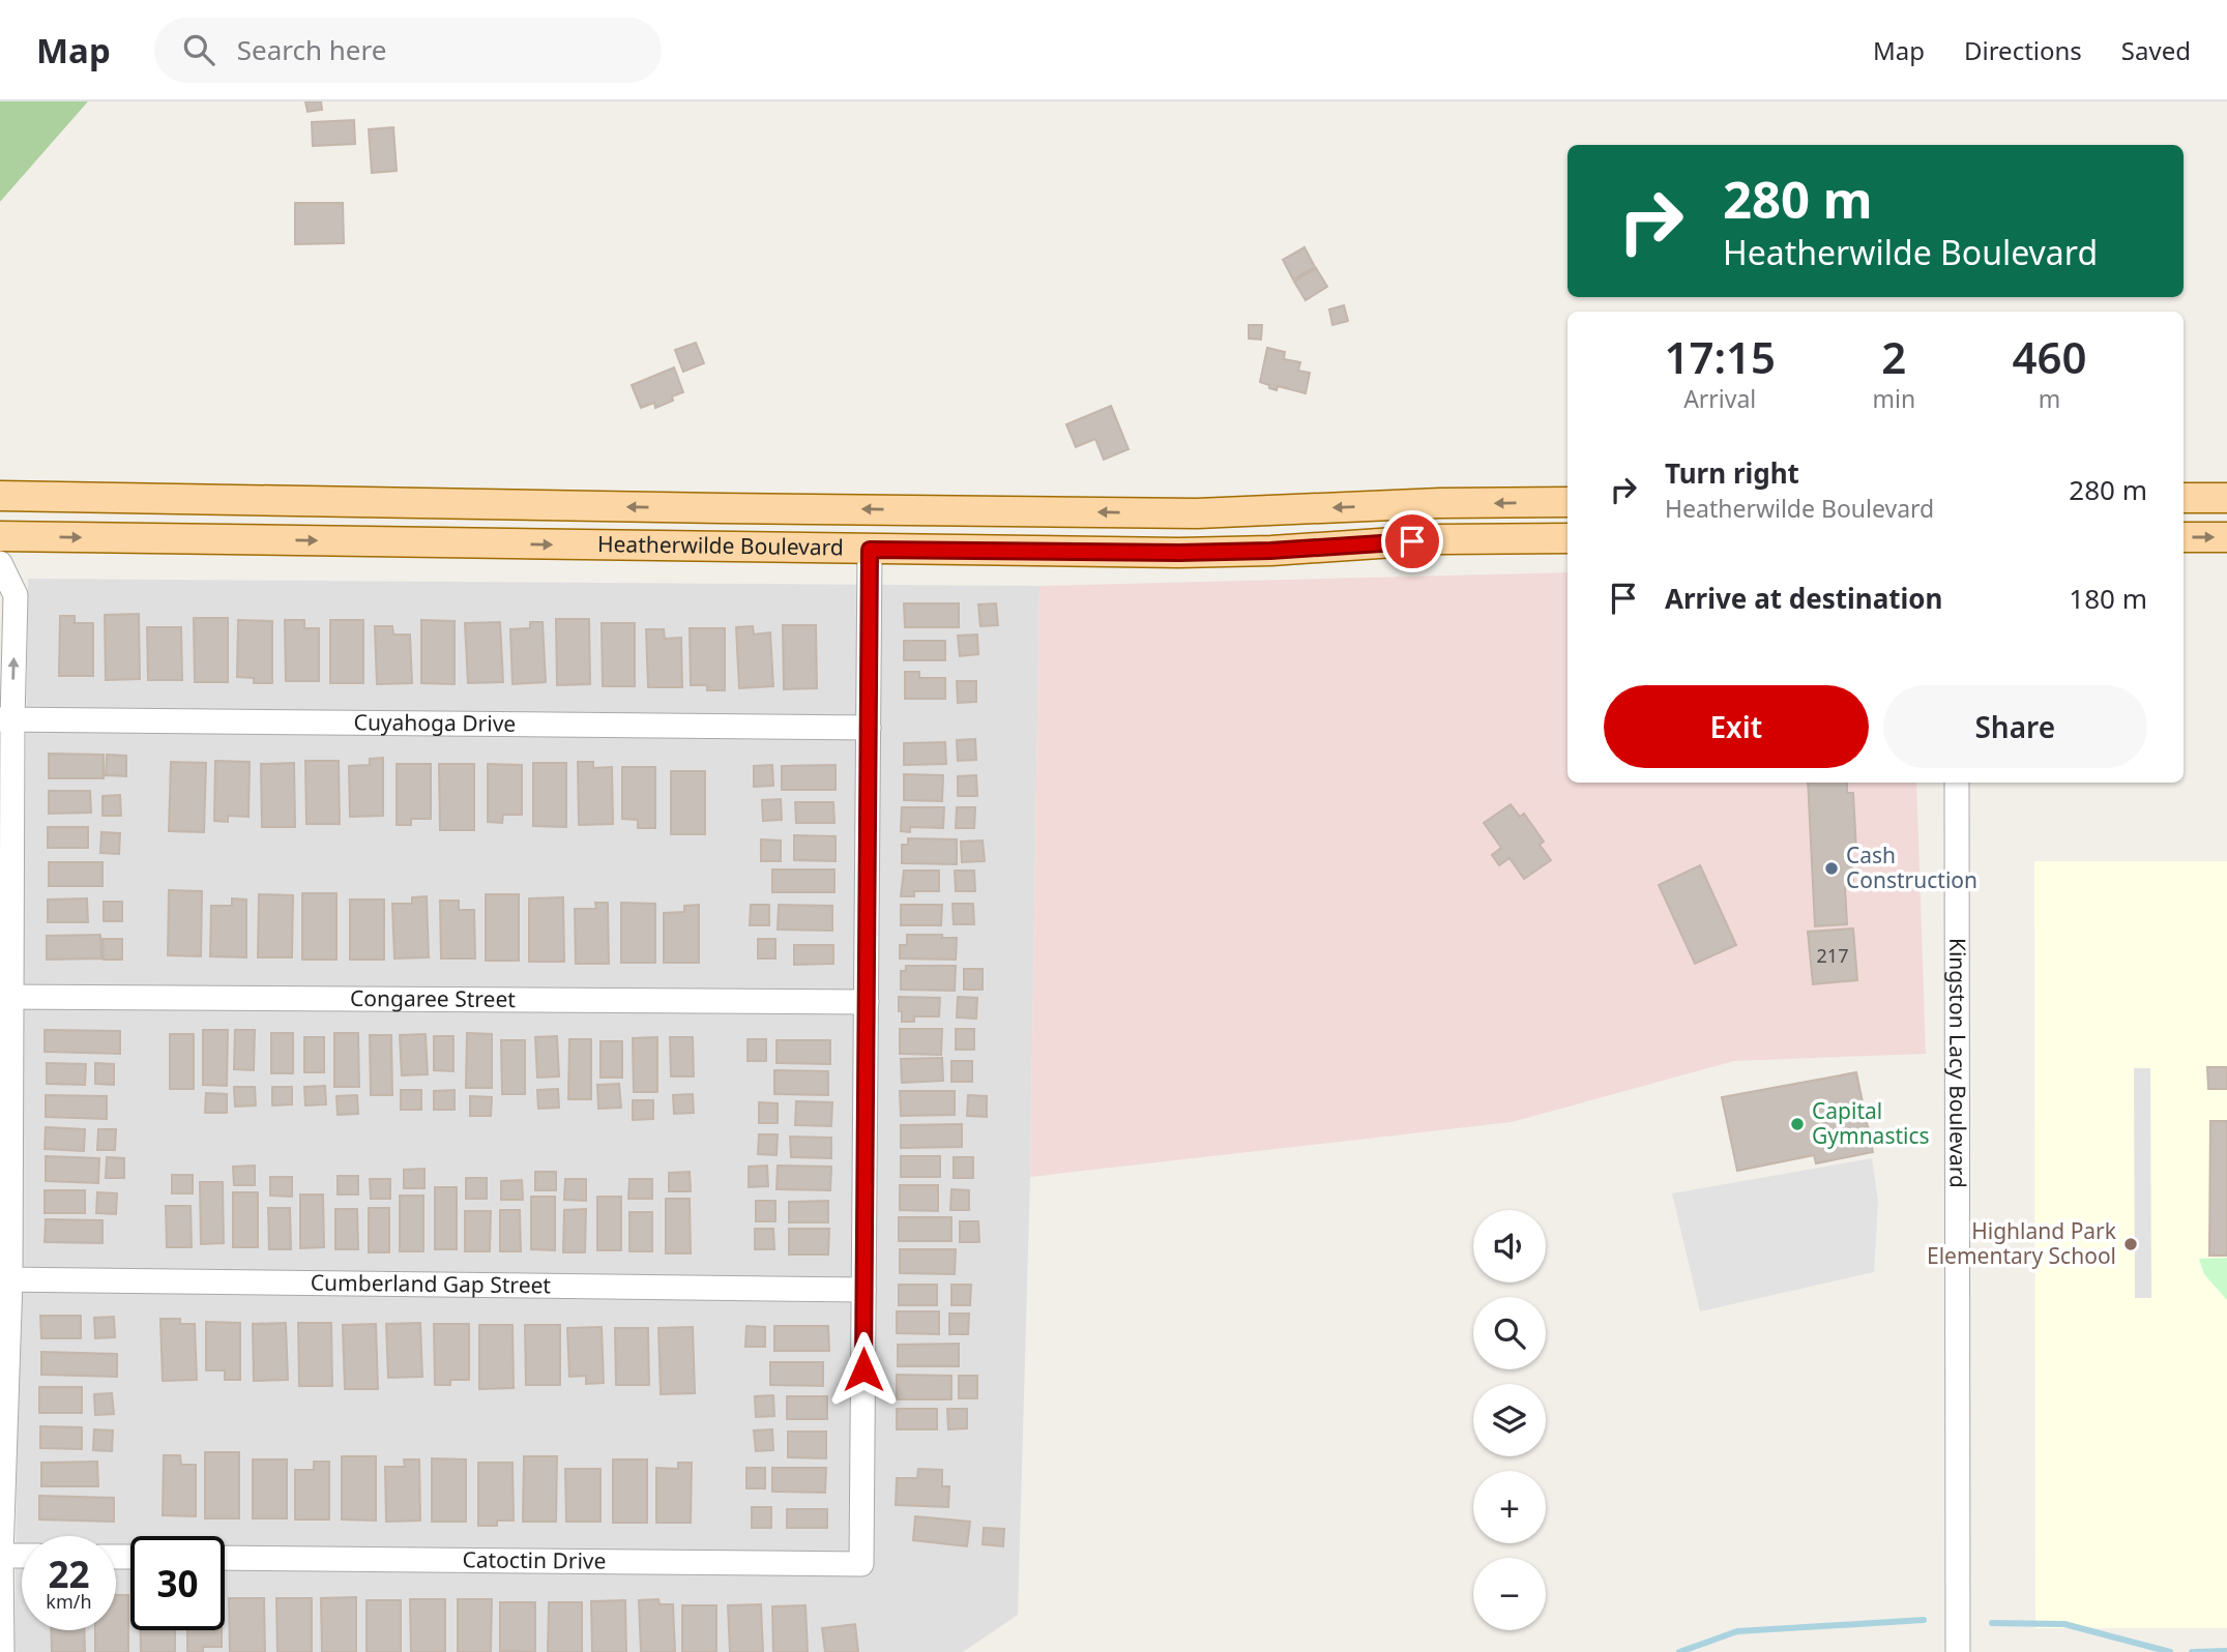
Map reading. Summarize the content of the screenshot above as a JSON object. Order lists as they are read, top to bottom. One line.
{"streets":{"main road":["Heatherwilde Boulevard"],"street":["Cuyahoga Drive","Congaree Street","Kingston Lacy Boulevard","Cumberland Gap Street","Catoctin Drive"]},"crossings":[["Cumberland Gap Street","Catoctin Drive"]],"places":["Cash Construction","Capital Gymnastics","Highland Park Elementary School"],"house_numbers":["217"],"page":{"header":"Map","search":"Search here","nav":["Map","Directions","Saved"],"turn":["280 m","Heatherwilde Boulevard"],"eta":["17:15","Arrival","2","min","460","m"],"list":[{"name":"Turn right","note":"Heatherwilde Boulevard","value":"280 m"},{"name":"Arrive at destination","value":"180 m"}],"buttons":["Exit","Share"],"map_buttons":["+","−"],"speed":"22 km/h","limit":"30"}}
